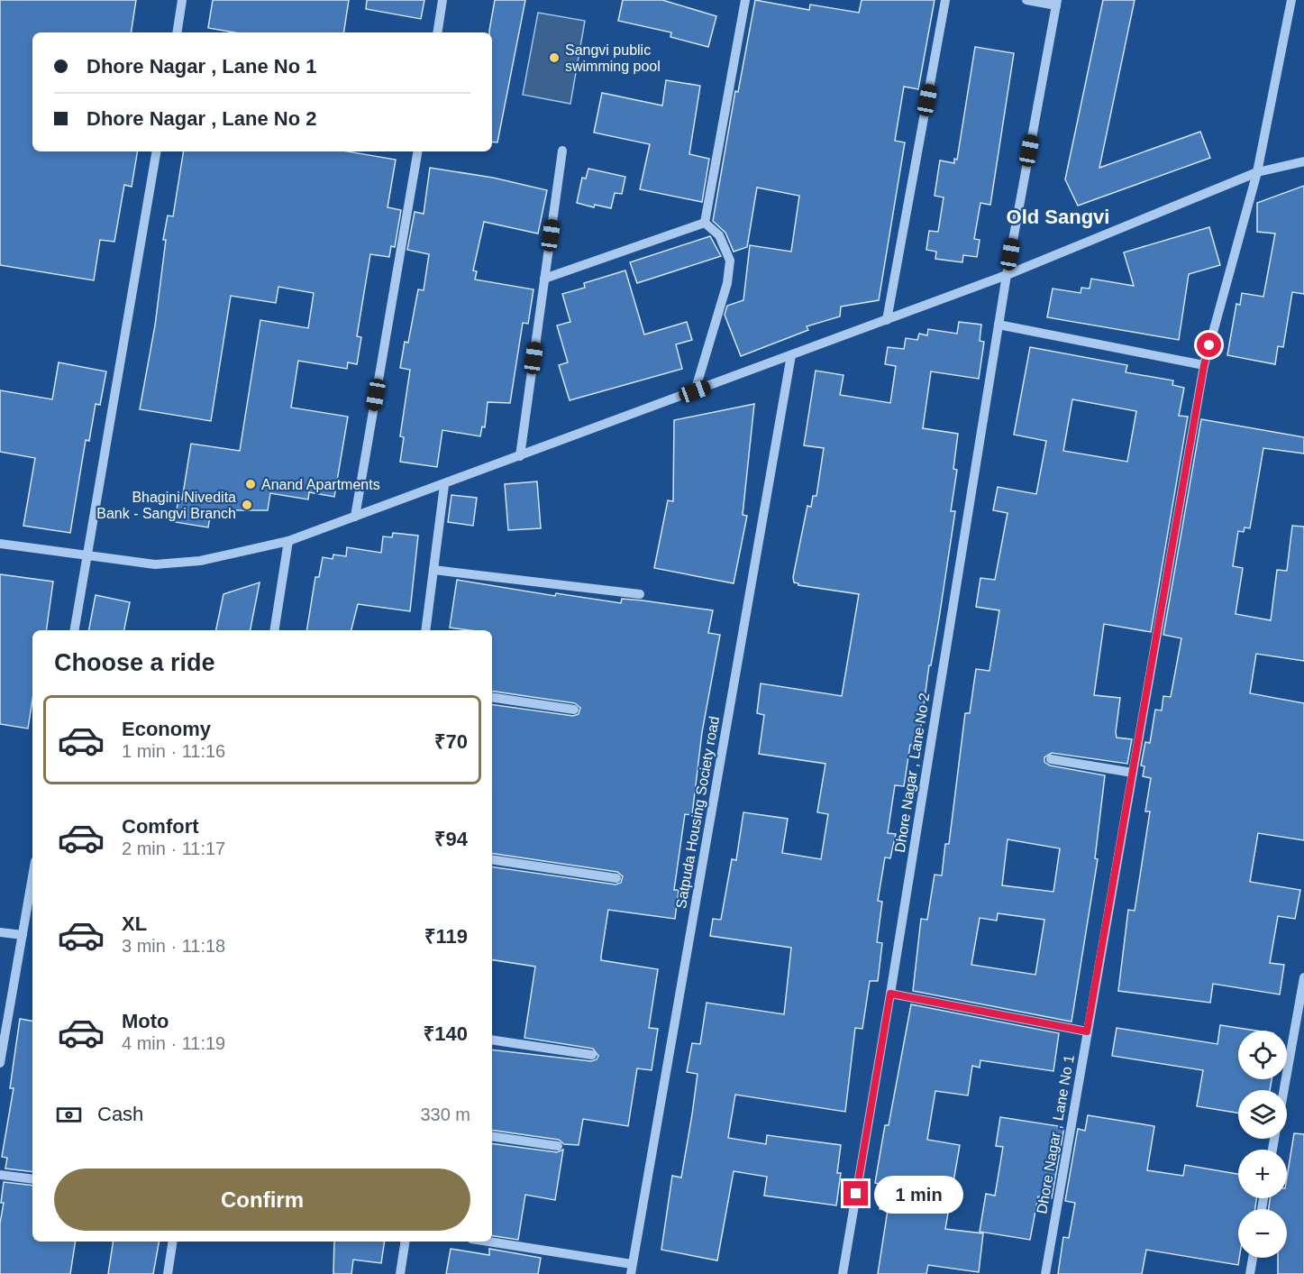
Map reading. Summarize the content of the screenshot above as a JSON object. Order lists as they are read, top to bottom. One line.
{"streets":{"street":["Dhore Nagar , Lane No 2","Satpuda Housing Society road","Dhore Nagar , Lane No 1"]},"districts":["Old Sangvi"],"places":["Sangvi public swimming pool","Anand Apartments","Bhagini Nivedita Bank - Sangvi Branch"],"page":{"banner":["Dhore Nagar , Lane No 1","Dhore Nagar , Lane No 2"],"heading":"Choose a ride","list":[{"name":"Economy","note":"1 min · 11:16","value":"₹70"},{"name":"Comfort","note":"2 min · 11:17","value":"₹94"},{"name":"XL","note":"3 min · 11:18","value":"₹119"},{"name":"Moto","note":"4 min · 11:19","value":"₹140"}],"map_buttons":["+","−"],"pay":["Cash","330 m"],"buttons":"Confirm","bubble":"1 min"}}
